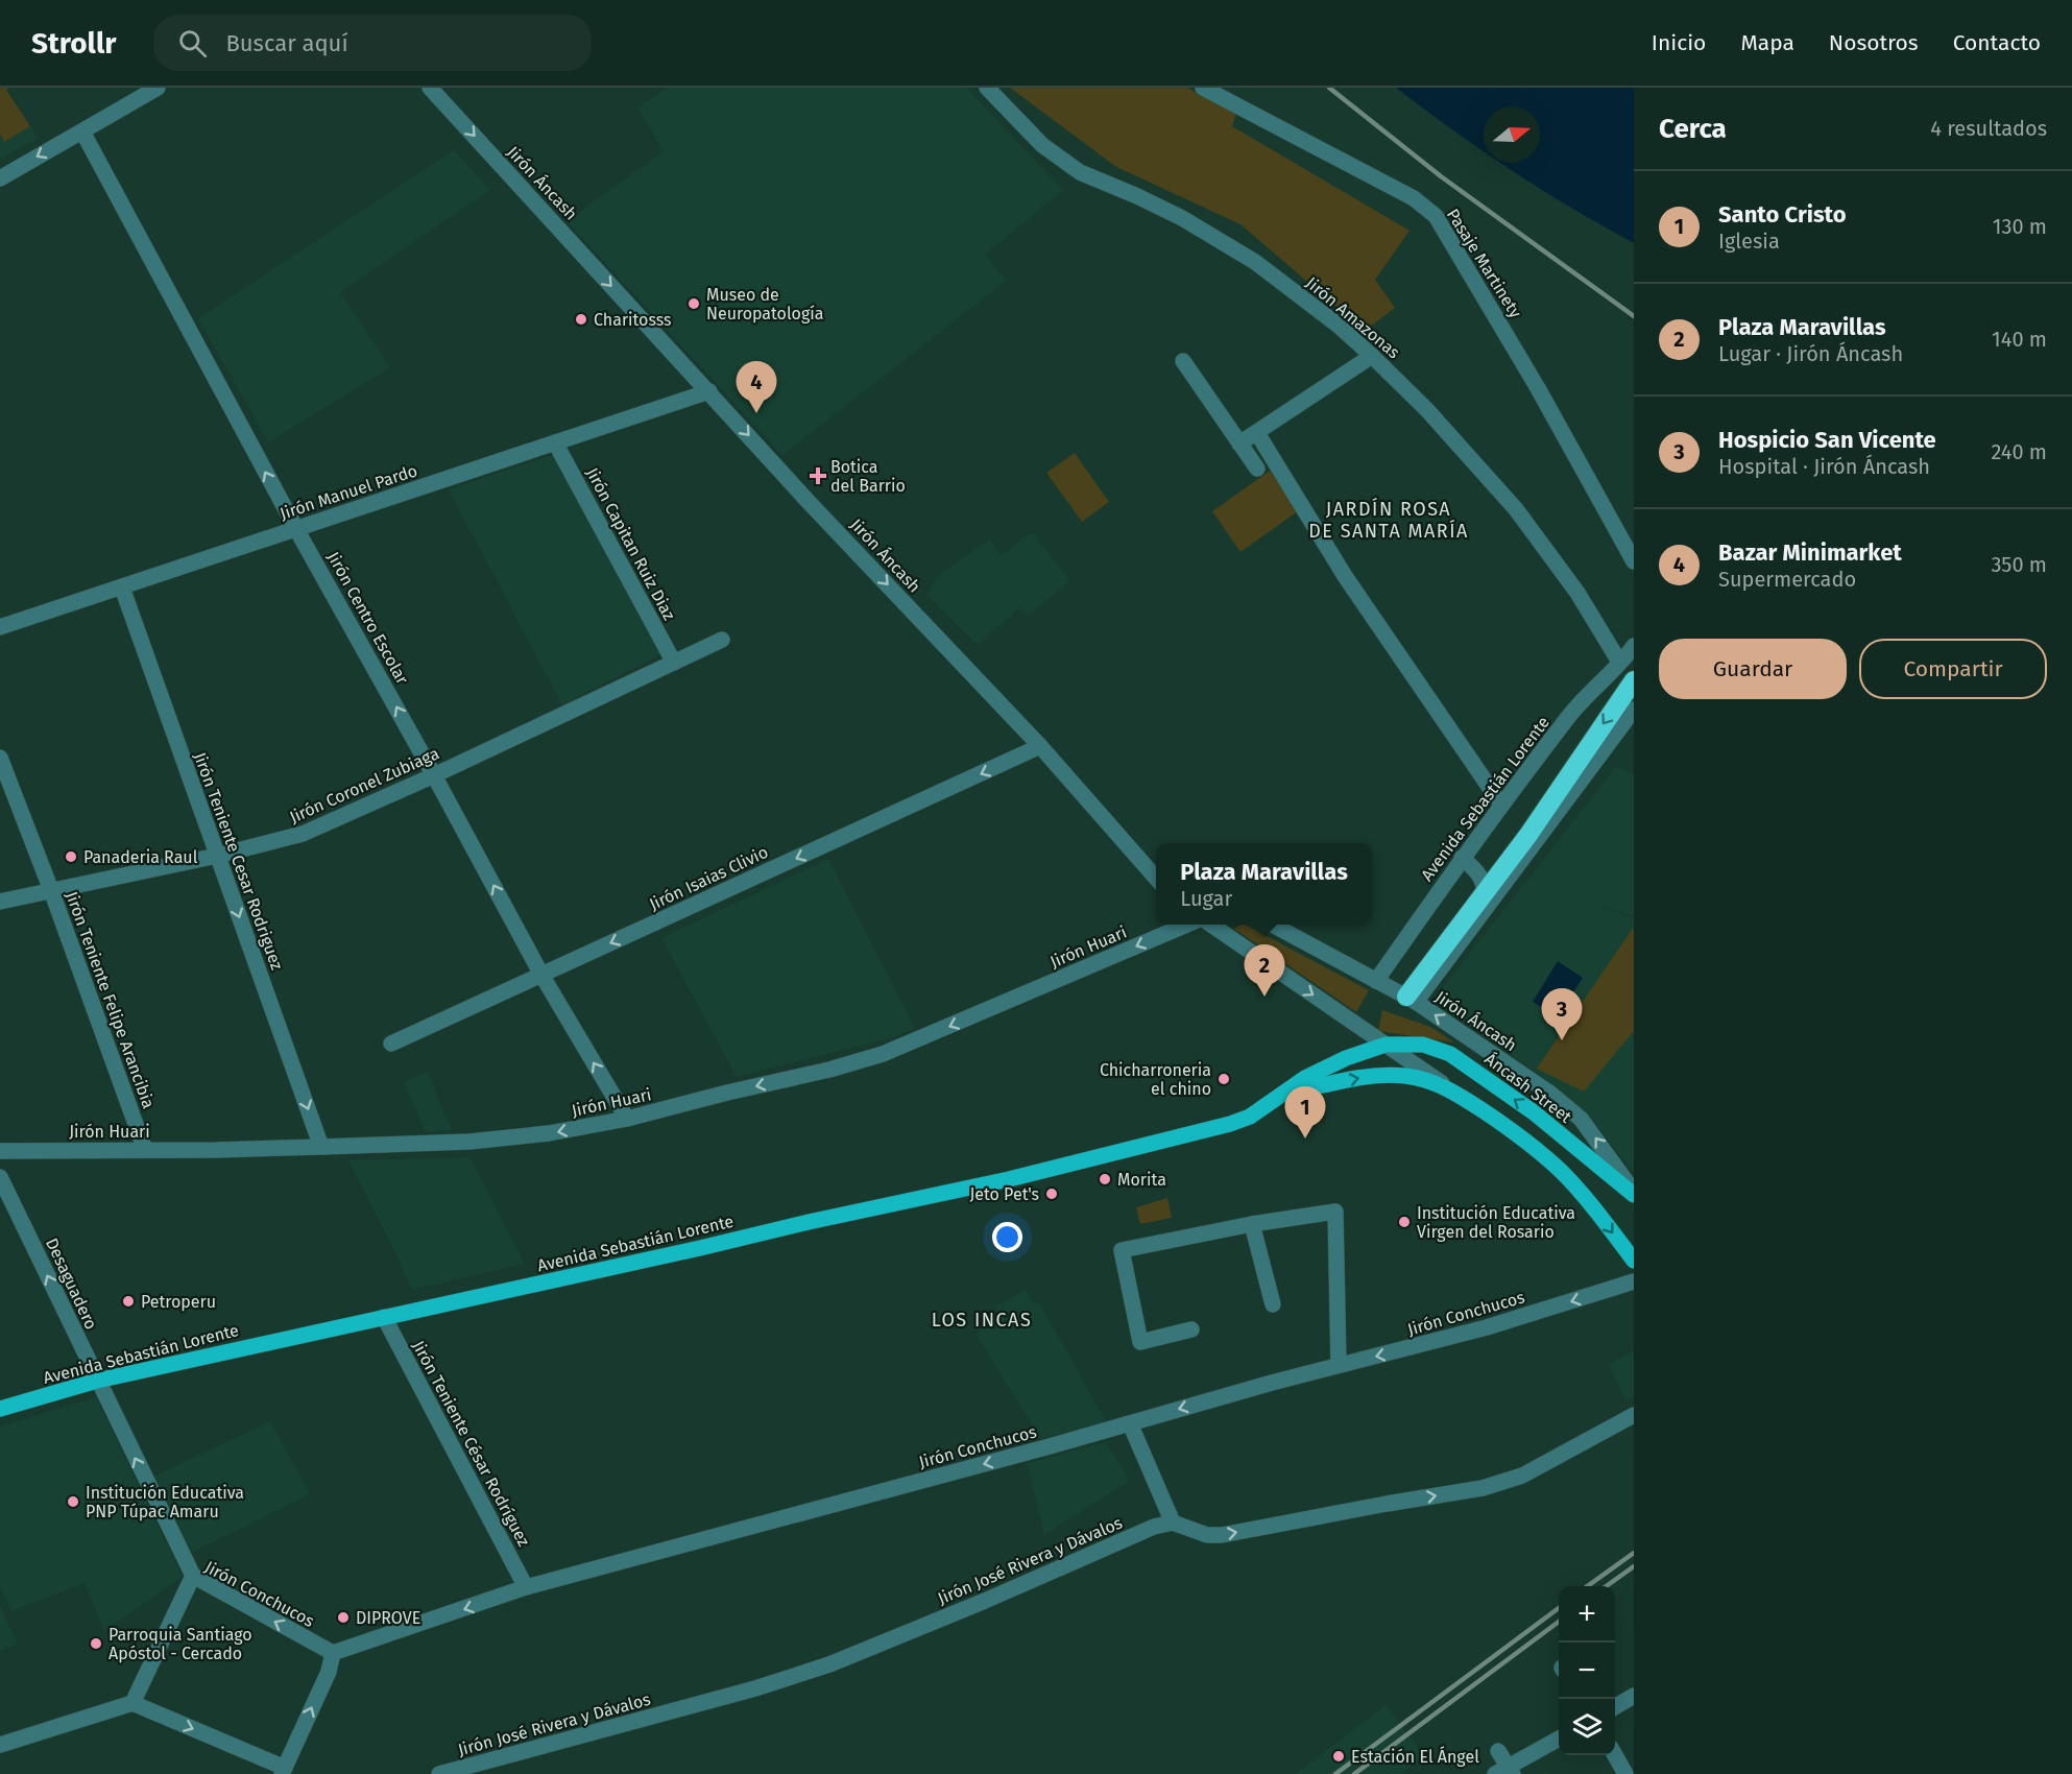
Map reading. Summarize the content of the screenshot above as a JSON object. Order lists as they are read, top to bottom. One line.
{"streets":{"main road":["Avenida Sebastián Lorente","Áncash Street"],"street":["Jirón Áncash","Pasaje Martinety","Jirón Amazonas","Jirón Manuel Pardo","Jirón Capitan Ruiz Diaz","Jirón Centro Escolar","Jirón Coronel Zubiaga","Jirón Teniente Cesar Rodriguez","Jirón Isaias Clivio","Jirón Huari","Jirón Teniente Felipe Arancibia","Desaguadero","Jirón Conchucos","Jirón Teniente César Rodríguez","Jirón José Rivera y Dávalos"]},"crossings":[["Jirón Áncash","Jirón Manuel Pardo"],["Jirón Áncash","Avenida Sebastián Lorente"],["Jirón Áncash","Jirón Isaias Clivio"],["Jirón Áncash","Áncash Street"],["Jirón Amazonas","Avenida Sebastián Lorente"],["Jirón Manuel Pardo","Jirón Capitan Ruiz Diaz"],["Jirón Manuel Pardo","Jirón Centro Escolar"],["Jirón Manuel Pardo","Jirón Teniente Cesar Rodriguez"],["Jirón Capitan Ruiz Diaz","Jirón Coronel Zubiaga"],["Jirón Centro Escolar","Jirón Coronel Zubiaga"],["Jirón Centro Escolar","Jirón Isaias Clivio"],["Jirón Centro Escolar","Jirón Huari"],["Jirón Coronel Zubiaga","Jirón Teniente Cesar Rodriguez"],["Jirón Coronel Zubiaga","Jirón Teniente Felipe Arancibia"],["Avenida Sebastián Lorente","Áncash Street"],["Avenida Sebastián Lorente","Desaguadero"],["Avenida Sebastián Lorente","Jirón Teniente César Rodríguez"],["Jirón Teniente Cesar Rodriguez","Jirón Huari"],["Jirón Huari","Jirón Teniente Felipe Arancibia"],["Desaguadero","Jirón Conchucos"],["Jirón Conchucos","Jirón Teniente César Rodríguez"]],"one_way":["Jirón Centro Escolar","Jirón Teniente Cesar Rodriguez","Jirón Isaias Clivio","Jirón Huari","Desaguadero","Jirón Conchucos"],"districts":["JARDÍN ROSA DE SANTA MARÍA","LOS INCAS"],"places":{"other":["Museo de Neuropatología","Charitosss","Panaderia Raul","Chicharroneria el chino","Morita","Jeto Pet's","Institución Educativa Virgen del Rosario","Petroperu","Institución Educativa PNP Túpac Amaru","DIPROVE","Parroquia Santiago Apóstol - Cercado","Estación El Ángel"],"health":["Botica del Barrio"]},"north":"right","page":{"header":"Strollr","search":"Buscar aquí","nav":["Inicio","Mapa","Nosotros","Contacto"],"heading":["Cerca","4 resultados"],"list":[{"mark":"1","name":"Santo Cristo","note":"Iglesia","value":"130 m"},{"mark":"2","name":"Plaza Maravillas","note":"Lugar · Jirón Áncash","value":"140 m"},{"mark":"3","name":"Hospicio San Vicente","note":"Hospital · Jirón Áncash","value":"240 m"},{"mark":"4","name":"Bazar Minimarket","note":"Supermercado","value":"350 m"}],"pins":["4","2","3","1"],"buttons":["Guardar","Compartir"],"popup":["Plaza Maravillas","Lugar"],"map_buttons":["+","−"]}}
